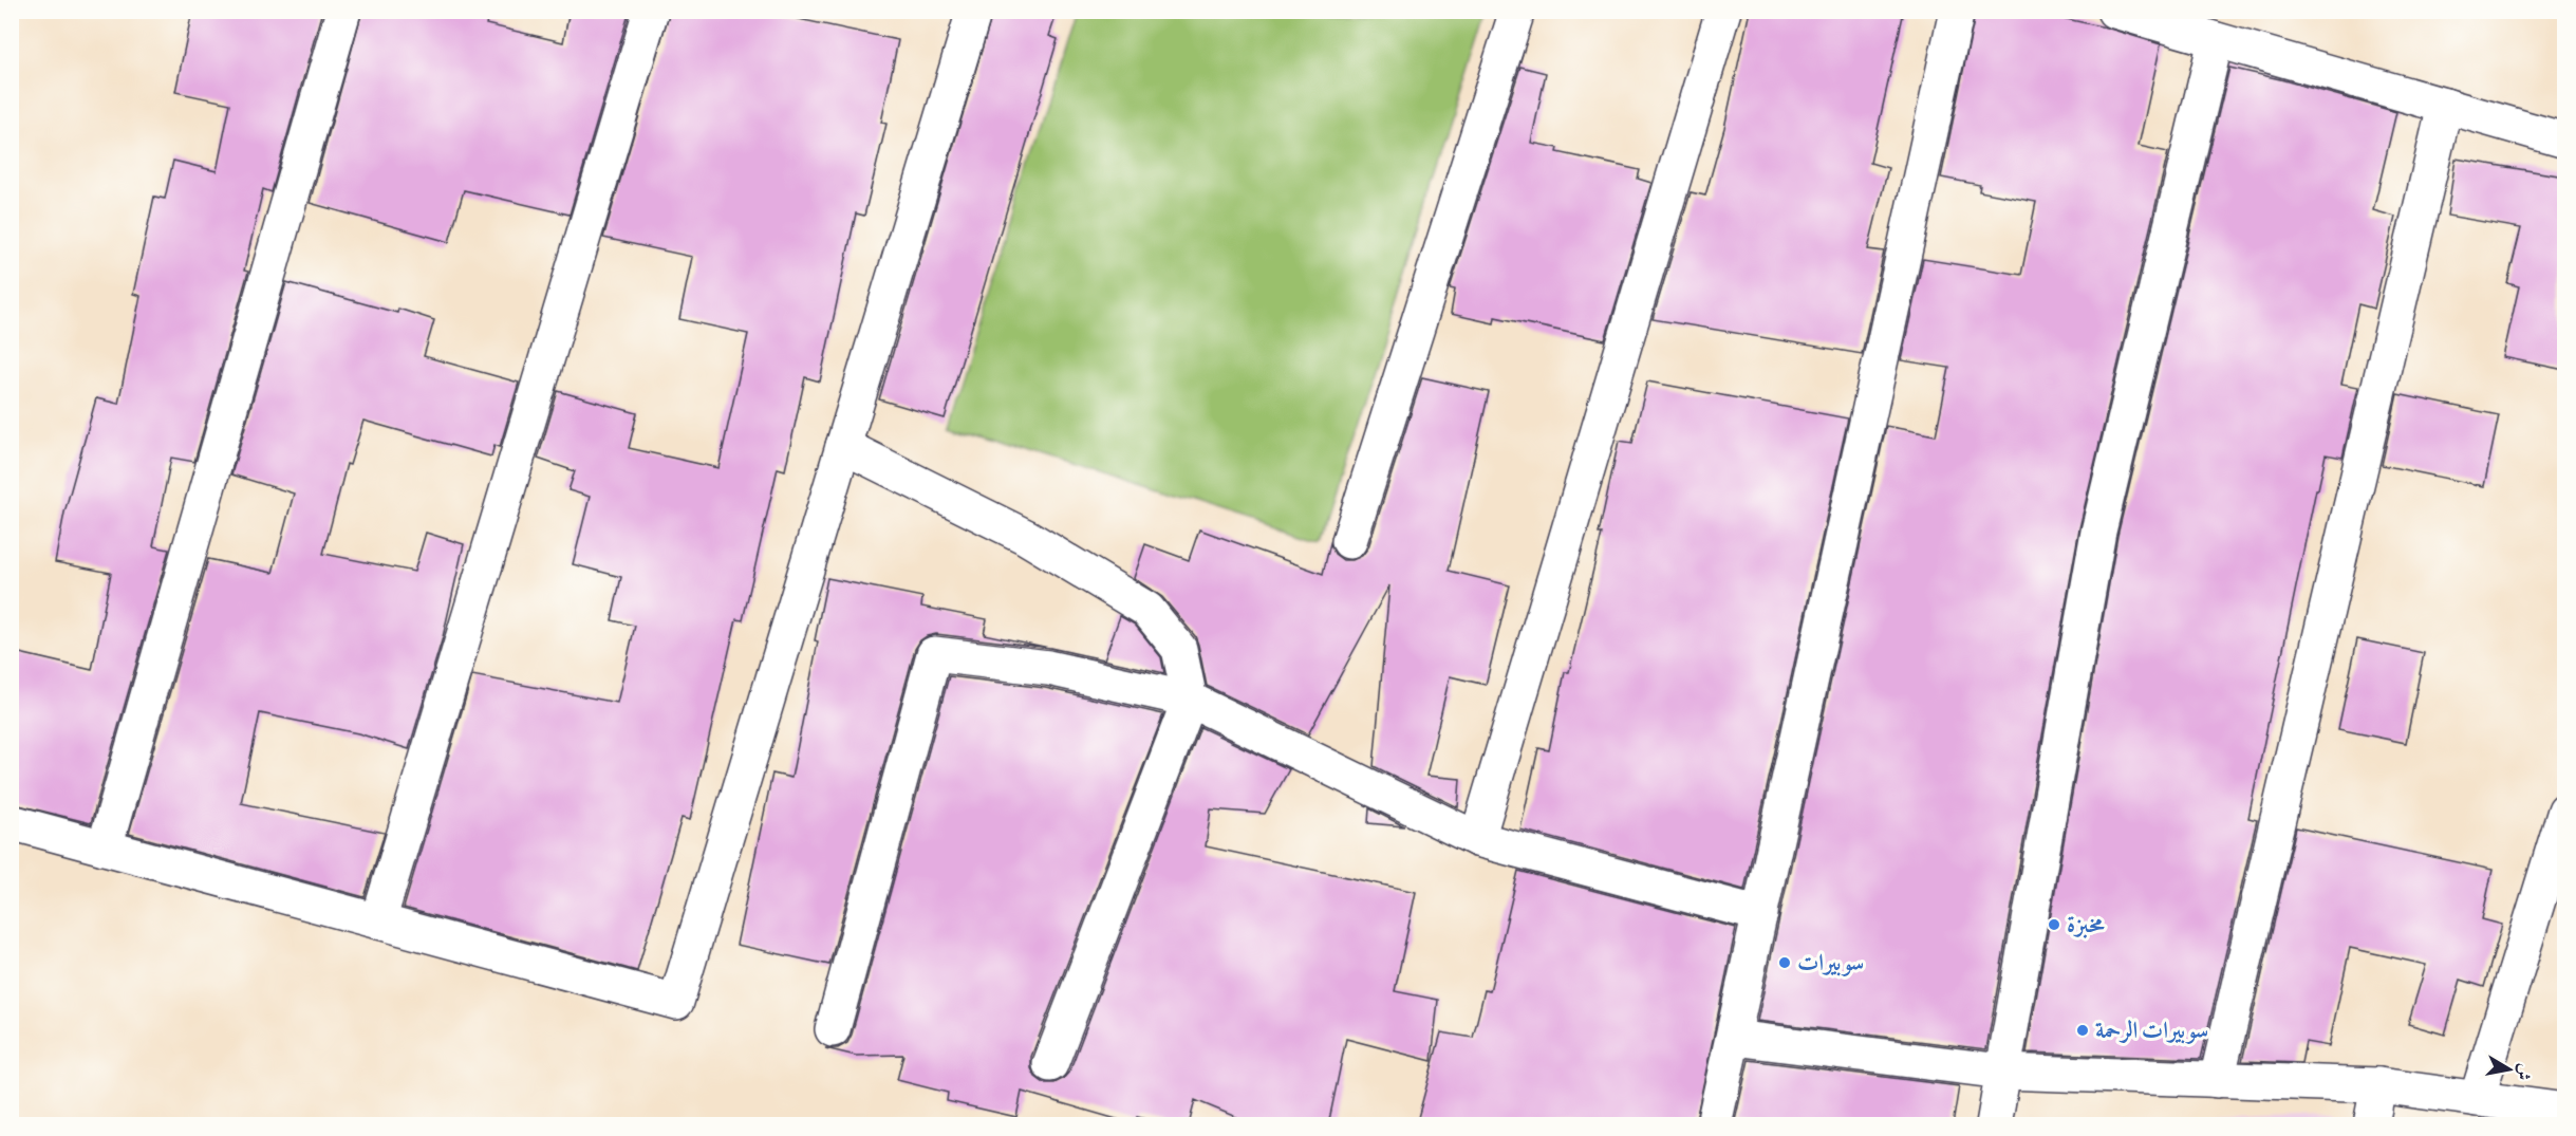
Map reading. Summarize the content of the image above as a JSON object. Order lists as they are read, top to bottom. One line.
{"places":["مخبزة","سوبيرات","سوبيرات الرحمة"],"north":"right"}
